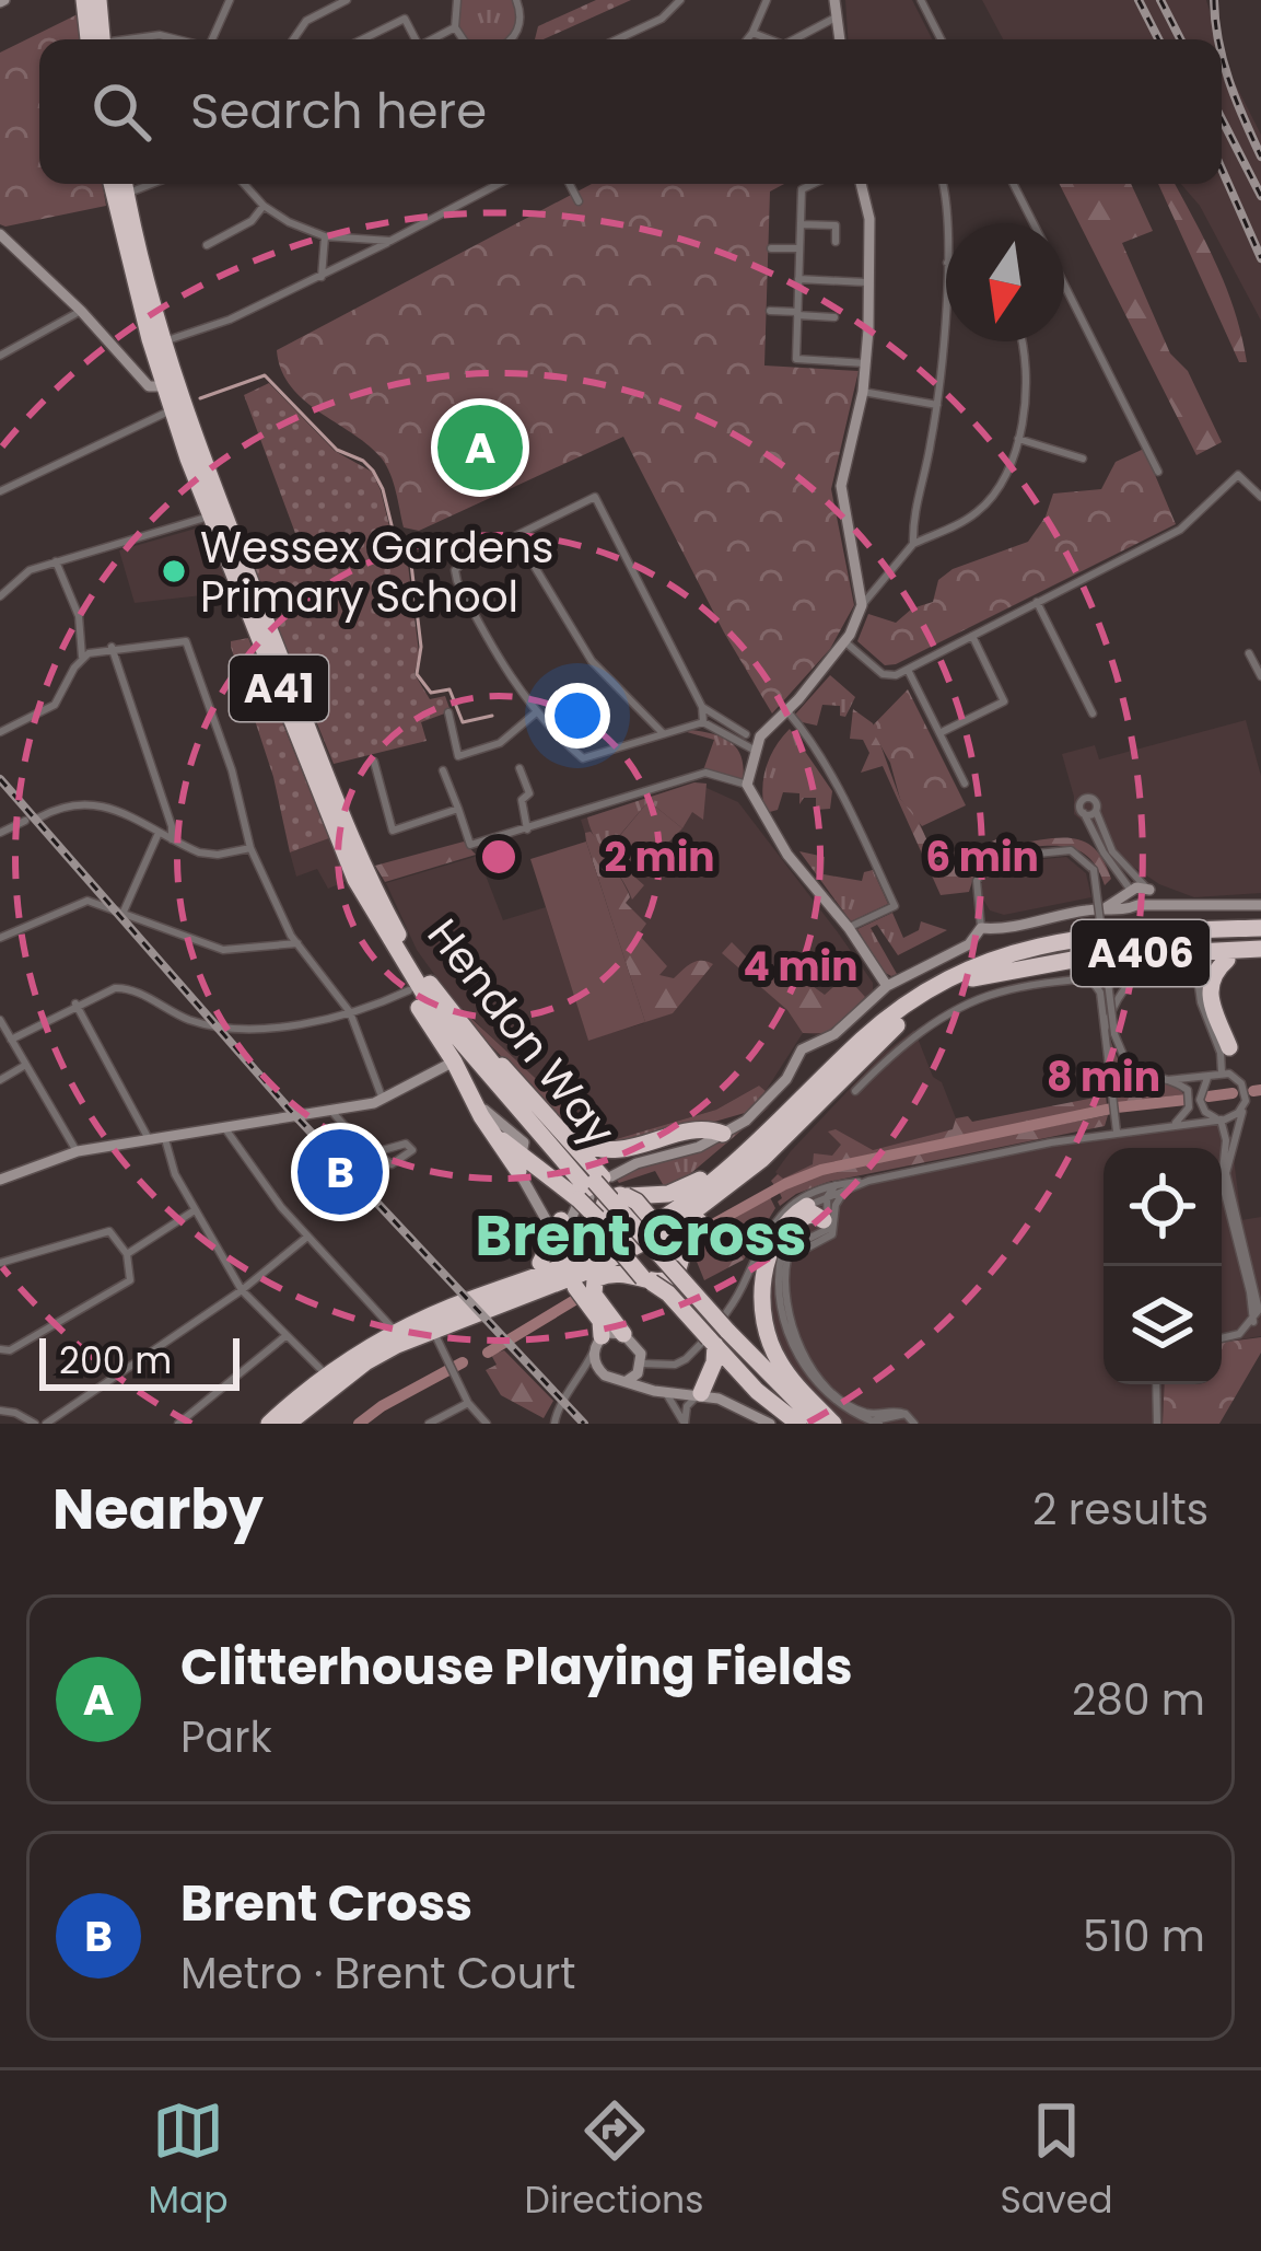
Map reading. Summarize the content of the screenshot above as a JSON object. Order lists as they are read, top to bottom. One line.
{"streets":{"highway":["A41","A406","Hendon Way"]},"crossings":[["A41","A406"],["A41","Hendon Way"]],"districts":["Brent Cross"],"places":["Wessex Gardens Primary School"],"scale_bar":"200 m","north":"bottom","page":{"search":"Search here","pins":["A","B"],"scale":"200 m","heading":["Nearby","2 results"],"list":[{"mark":"A","name":"Clitterhouse Playing Fields","note":"Park","value":"280 m"},{"mark":"B","name":"Brent Cross","note":"Metro · Brent Court","value":"510 m"}],"nav":["Map","Directions","Saved"]},"rings":["2 min","6 min","4 min","8 min"]}
